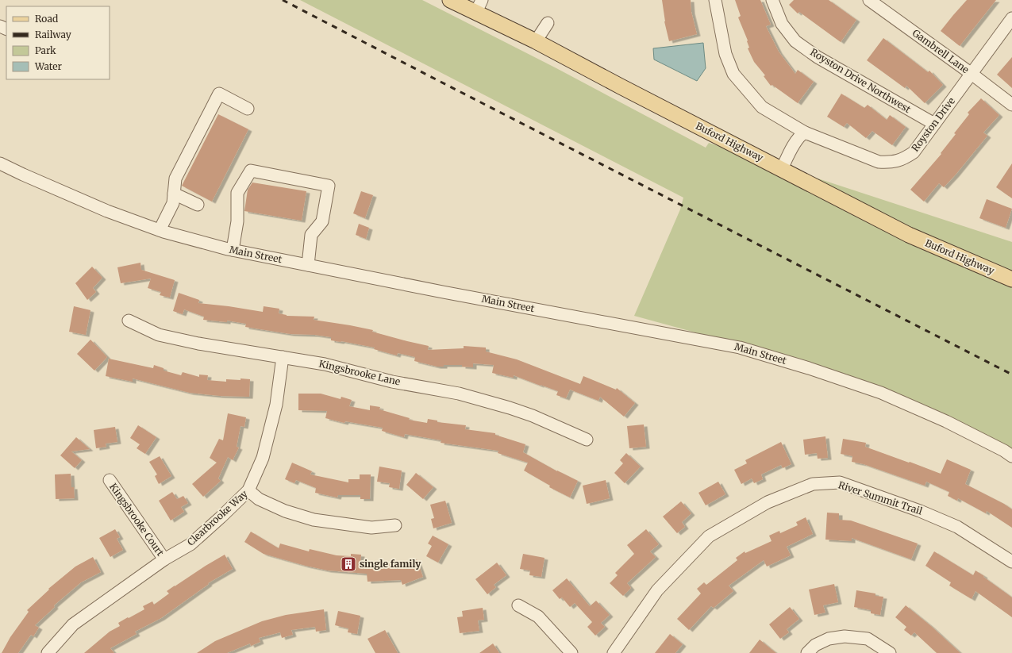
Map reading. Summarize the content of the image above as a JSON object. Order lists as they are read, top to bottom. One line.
{"streets":{"main road":["Buford Highway"],"street":["Gambrell Lane","Royston Drive Northwest","Royston Drive","Main Street","Kingsbrooke Lane","River Summit Trail","Clearbrooke Way","Kingsbrooke Court"]},"crossings":[["Gambrell Lane","Royston Drive"],["Royston Drive Northwest","Royston Drive"],["Kingsbrooke Lane","Clearbrooke Way"],["Clearbrooke Way","Kingsbrooke Court"]],"places":{"building":["single family"]},"legend":["Road","Railway","Park","Water"]}
